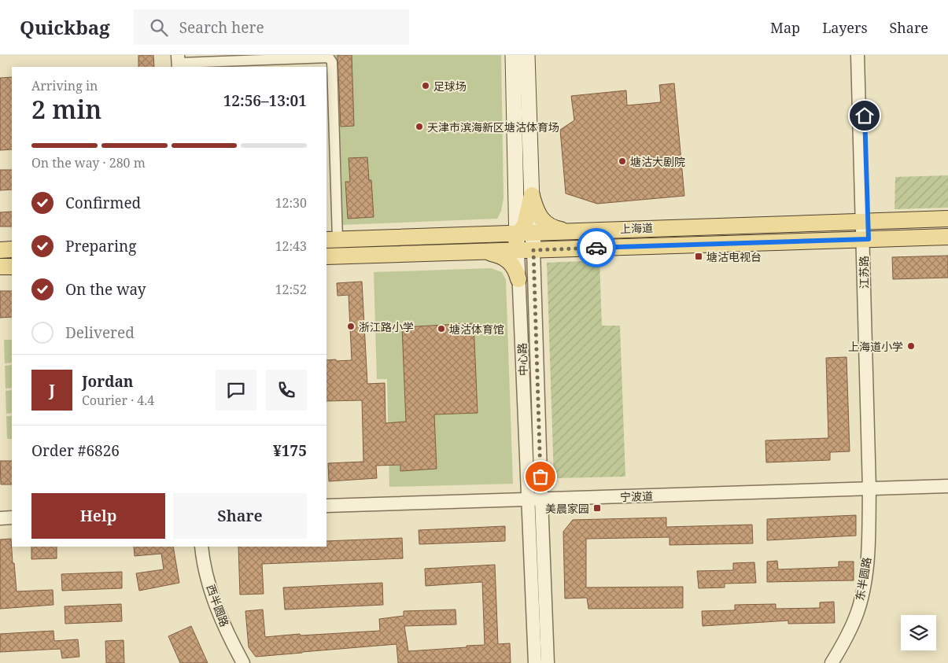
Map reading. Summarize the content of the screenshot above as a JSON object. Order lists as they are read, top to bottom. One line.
{"streets":{"main road":["上海道","中心路"],"street":["江苏路","宁波道","东半圆路","西半圆路"]},"crossings":[["上海道","江苏路"],["上海道","中心路"],["江苏路","宁波道"],["江苏路","东半圆路"],["中心路","宁波道"],["宁波道","东半圆路"]],"places":{"other":["足球场","天津市滨海新区塘沽体育场","塘沽大剧院","浙江路小学","塘沽体育馆","上海道小学"],"transit":["塘沽电视台","美晨家园"]},"page":{"header":"Quickbag","search":"Search here","nav":["Map","Layers","Share"],"heading":["2 min","Arriving in","12:56–13:01"],"panel":["Jordan","Courier · 4.4","Order #6826","¥175"],"bar":"On the way · 280 m","list":[["Confirmed","12:30"],["Preparing","12:43"],["On the way","12:52"],"Delivered"],"round":"J","buttons":["Help","Share"]}}
